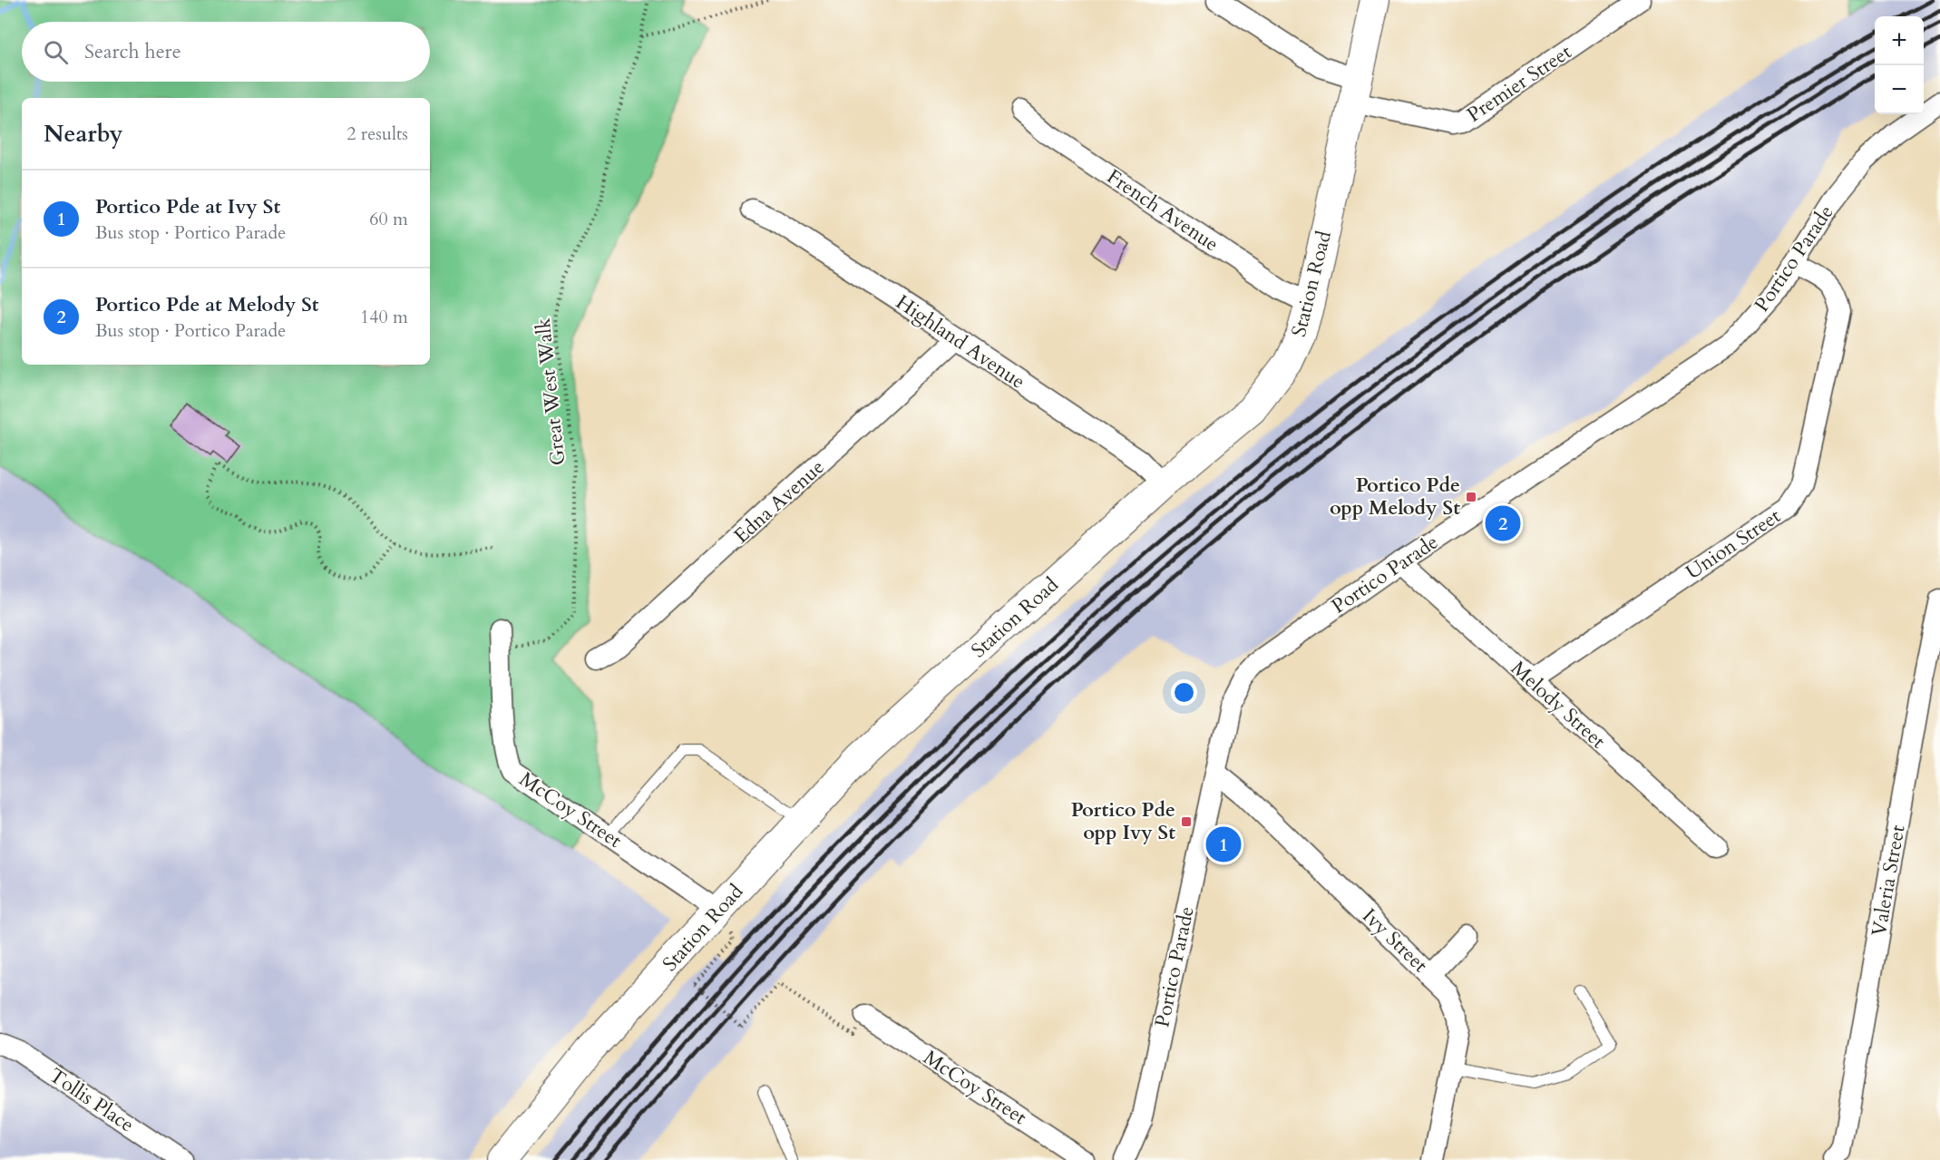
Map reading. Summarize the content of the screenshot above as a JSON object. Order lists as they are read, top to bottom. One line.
{"streets":{"main road":["Station Road"],"street":["Premier Street","French Avenue","Portico Parade","Highland Avenue","Edna Avenue","Union Street","Melody Street","McCoy Street","Valeria Street","Ivy Street","Tollis Place"],"path":["Great West Walk"]},"crossings":[["Premier Street","Station Road"],["French Avenue","Station Road"],["Portico Parade","Union Street"],["Portico Parade","Melody Street"],["Portico Parade","Ivy Street"],["Station Road","Highland Avenue"],["Station Road","McCoy Street"],["Highland Avenue","Edna Avenue"],["Great West Walk","McCoy Street"],["Union Street","Melody Street"]],"places":{"transit":["Portico Pde opp Melody St","Portico Pde opp Ivy St"]},"page":{"map_buttons":["+","−"],"search":"Search here","heading":["Nearby","2 results"],"list":[{"mark":"1","name":"Portico Pde at Ivy St","note":"Bus stop · Portico Parade","value":"60 m"},{"mark":"2","name":"Portico Pde at Melody St","note":"Bus stop · Portico Parade","value":"140 m"}],"pins":["2","1"]}}
